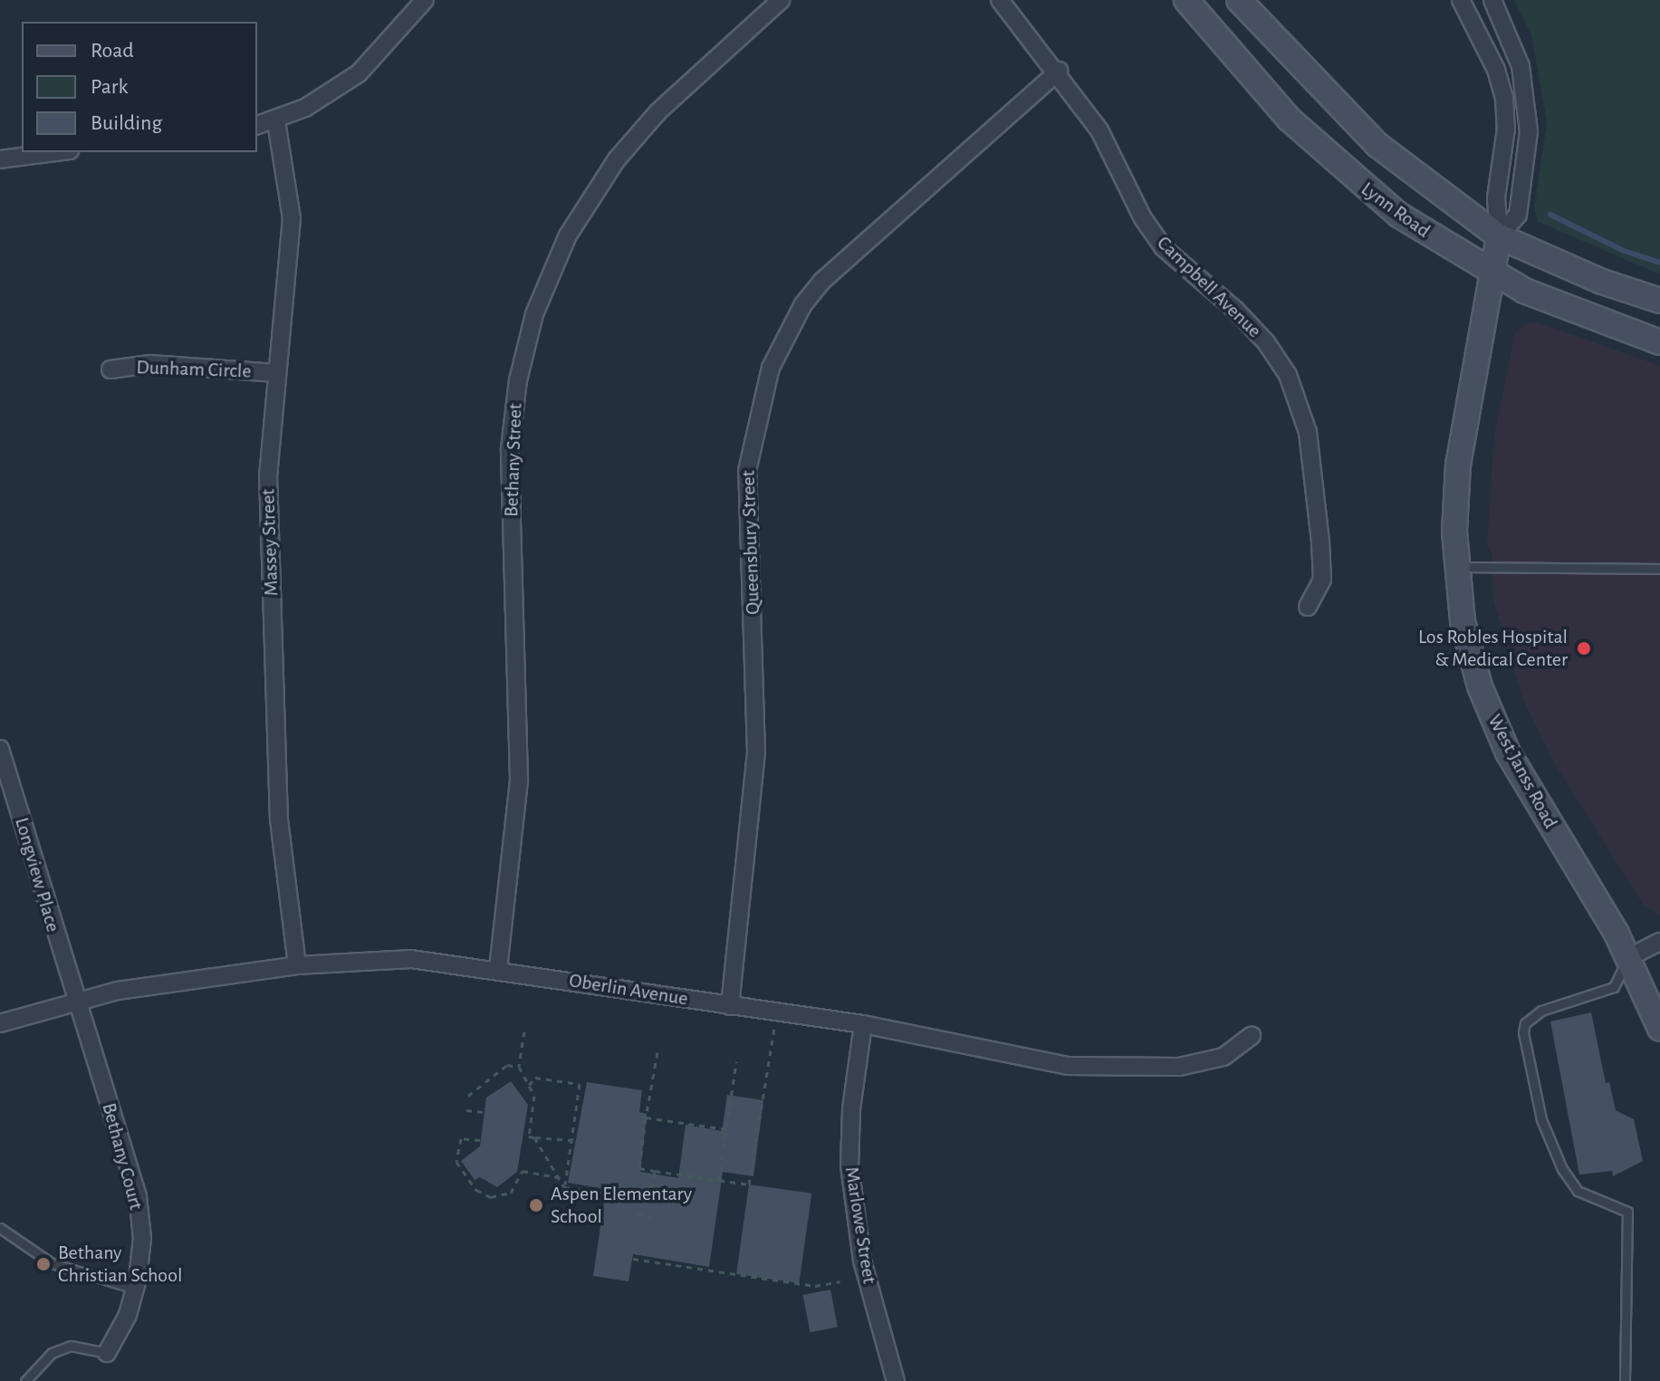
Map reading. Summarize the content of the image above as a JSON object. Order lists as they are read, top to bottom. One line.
{"streets":{"main road":["Lynn Road","West Janss Road"],"street":["Campbell Avenue","Dunham Circle","Bethany Street","Massey Street","Queensbury Street","Longview Place","Oberlin Avenue","Bethany Court","Marlowe Street"]},"crossings":[["Lynn Road","West Janss Road"],["Campbell Avenue","Queensbury Street"],["Dunham Circle","Massey Street"],["Bethany Street","Oberlin Avenue"],["Massey Street","Oberlin Avenue"],["Queensbury Street","Oberlin Avenue"],["Longview Place","Oberlin Avenue"],["Longview Place","Bethany Court"],["Oberlin Avenue","Bethany Court"],["Oberlin Avenue","Marlowe Street"]],"places":["Los Robles Hospital & Medical Center","Aspen Elementary School","Bethany Christian School"],"legend":["Road","Park","Building"]}
